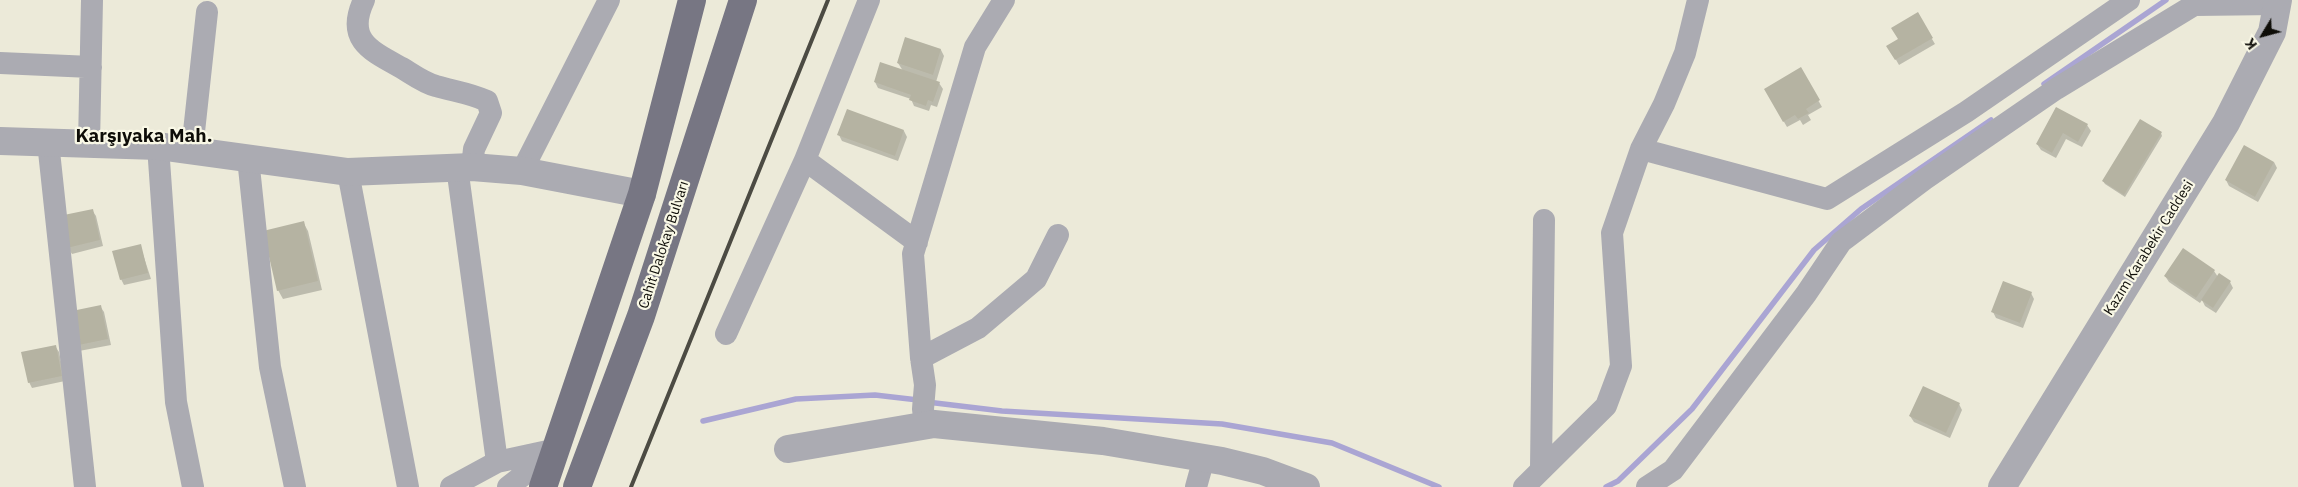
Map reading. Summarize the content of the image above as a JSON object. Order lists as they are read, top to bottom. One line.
{"streets":{"main road":["Cahit Dalokay Bulvarı"],"street":["Kazım Karabekir Caddesi"]},"districts":["Karşıyaka Mah."],"north":"bottom left"}
